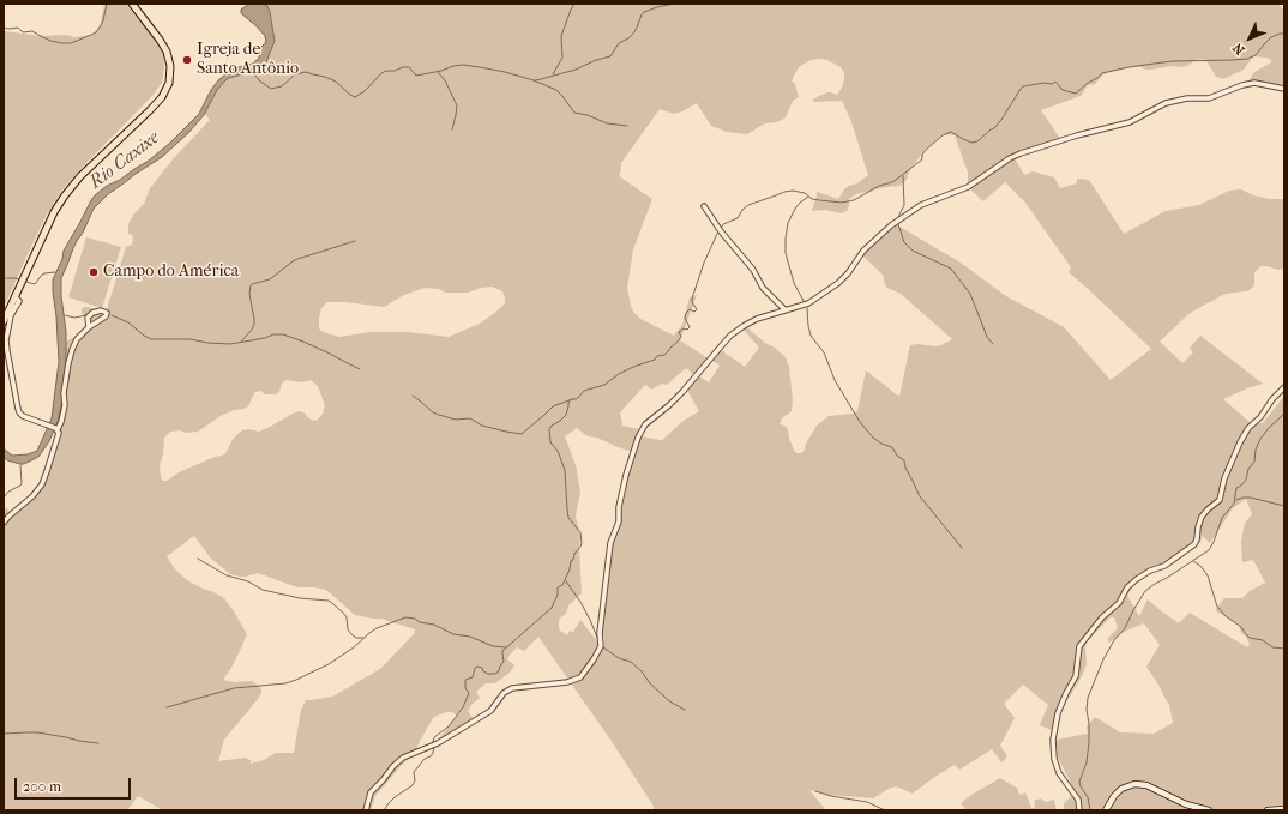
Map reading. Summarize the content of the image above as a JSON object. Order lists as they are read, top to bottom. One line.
{"water":["Rio Caxixe"],"places":["Igreja de Santo Antônio","Campo do América"],"scale_bar":"200 m","north":"bottom left"}
